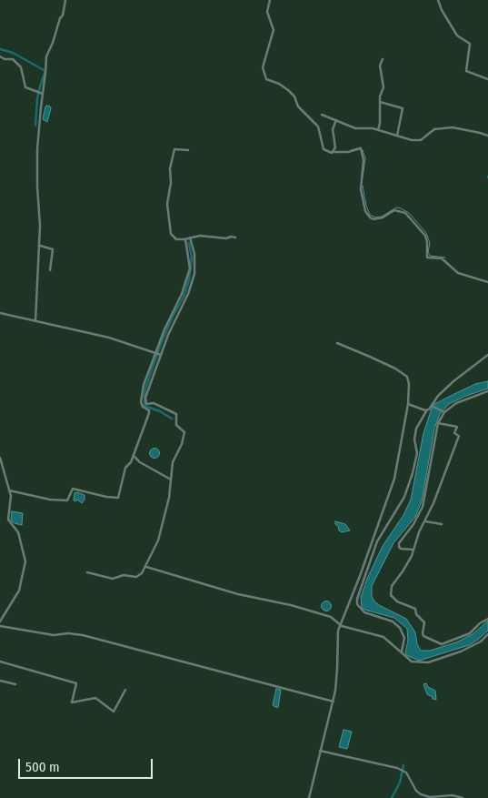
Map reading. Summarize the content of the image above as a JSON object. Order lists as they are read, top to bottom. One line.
{"scale_bar":"500 m"}
